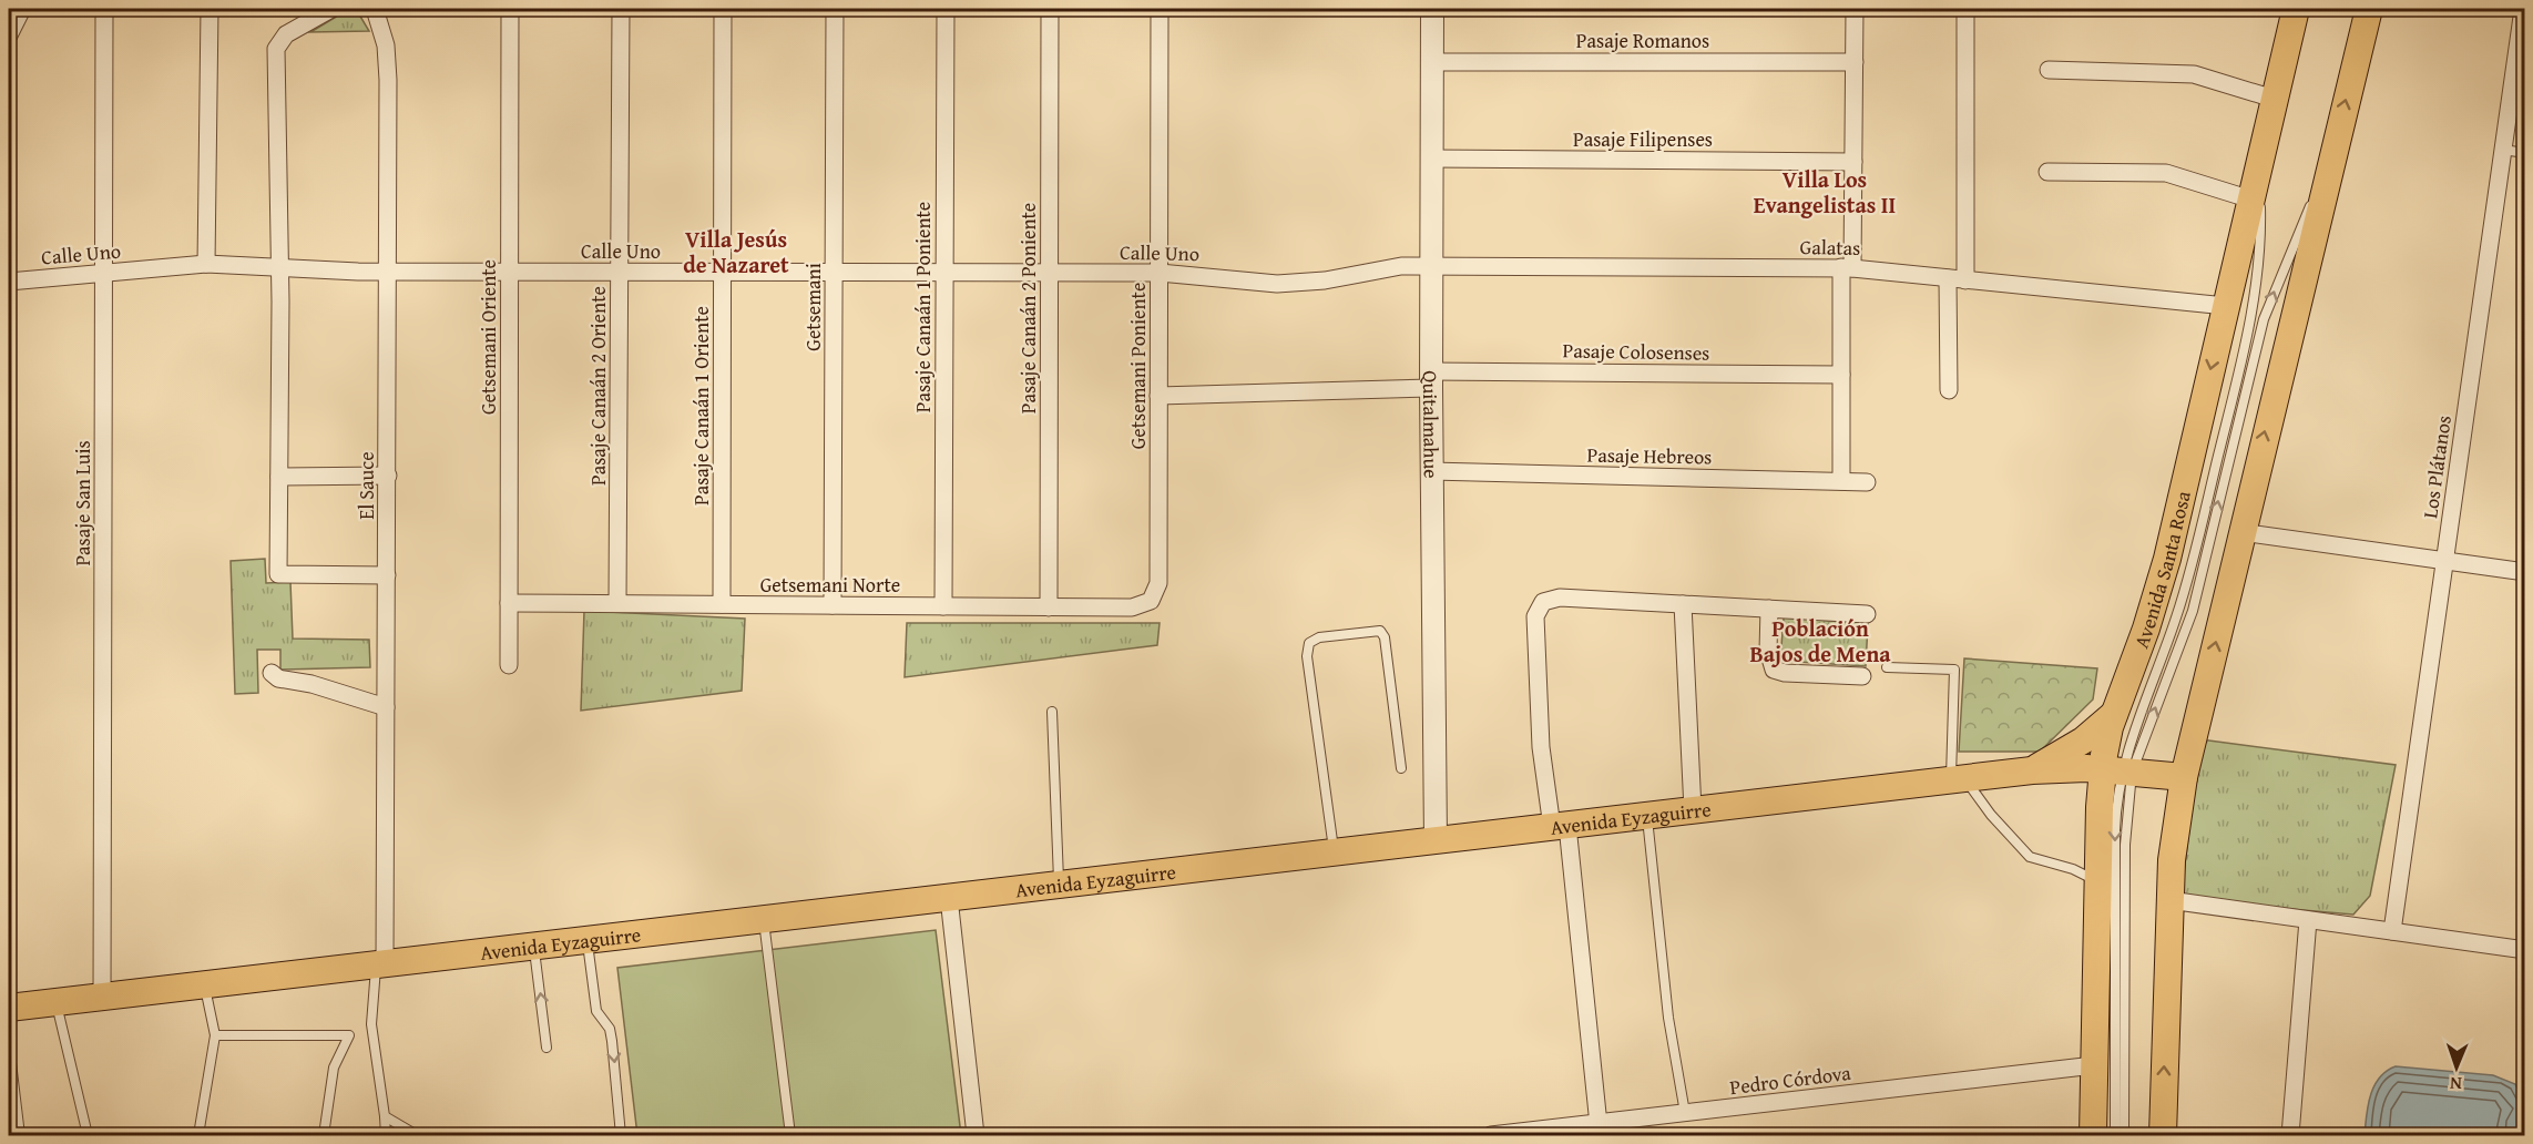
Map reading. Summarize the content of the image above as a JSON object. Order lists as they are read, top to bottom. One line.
{"streets":{"main road":["Avenida Santa Rosa","Avenida Eyzaguirre"],"street":["Pasaje Romanos","Pasaje Filipenses","Galatas","Calle Uno","Getsemani","Pasaje Canaán 1 Poniente","Pasaje Canaán 2 Poniente","Getsemani Oriente","Pasaje Colosenses","Getsemani Poniente","Pasaje Canaán 2 Oriente","Pasaje Canaán 1 Oriente","Quitalmahue","Pasaje Hebreos","Los Plátanos","El Sauce","Pasaje San Luis","Getsemani Norte","Pedro Córdova"]},"crossings":[["Pasaje Romanos","Quitalmahue"],["Pasaje Filipenses","Quitalmahue"],["Galatas","Calle Uno"],["Galatas","Quitalmahue"],["Galatas","Avenida Santa Rosa"],["Calle Uno","Getsemani"],["Calle Uno","Pasaje Canaán 1 Poniente"],["Calle Uno","Pasaje Canaán 2 Poniente"],["Calle Uno","Getsemani Oriente"],["Calle Uno","Getsemani Poniente"],["Calle Uno","Pasaje Canaán 2 Oriente"],["Calle Uno","Pasaje Canaán 1 Oriente"],["Calle Uno","Quitalmahue"],["Calle Uno","El Sauce"],["Calle Uno","Pasaje San Luis"],["Getsemani","Getsemani Norte"],["Pasaje Canaán 1 Poniente","Getsemani Norte"],["Pasaje Canaán 2 Poniente","Getsemani Norte"],["Getsemani Oriente","Getsemani Norte"],["Pasaje Colosenses","Getsemani Poniente"],["Pasaje Colosenses","Quitalmahue"],["Getsemani Poniente","Getsemani Norte"],["Pasaje Canaán 2 Oriente","Getsemani Norte"],["Pasaje Canaán 1 Oriente","Getsemani Norte"],["Quitalmahue","Pasaje Hebreos"],["Quitalmahue","Avenida Eyzaguirre"],["El Sauce","Avenida Eyzaguirre"],["Pasaje San Luis","Avenida Eyzaguirre"],["Avenida Santa Rosa","Avenida Eyzaguirre"],["Avenida Santa Rosa","Pedro Córdova"]],"districts":["Villa Los Evangelistas II","Villa Jesús de Nazaret","Población Bajos de Mena"],"north":"bottom"}
